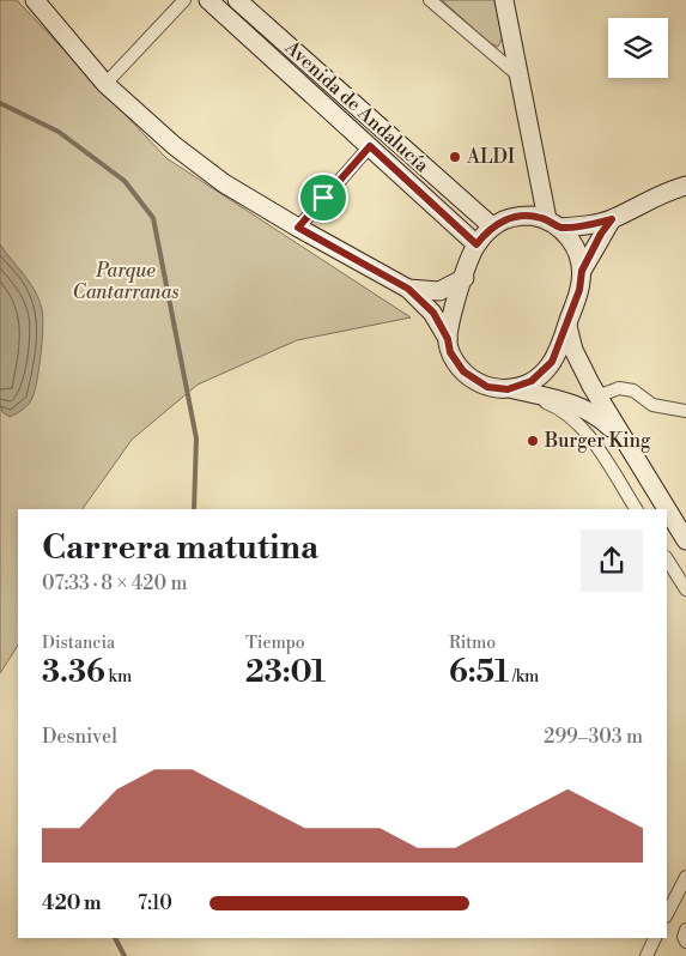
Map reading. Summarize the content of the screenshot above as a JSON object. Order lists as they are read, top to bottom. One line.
{"streets":{"main road":["Avenida de Andalucía"]},"parks":["Parque Cantarranas"],"places":["ALDI","Burger King"],"page":{"heading":["Carrera matutina","07:33 · 8 × 420 m"],"stats":[["Distancia","3.36 km"],["Tiempo","23:01"],["Ritmo","6:51 /km"]],"chart":["Desnivel","299–303 m"],"list":[{"name":"420 m","note":"7:10"}]}}
